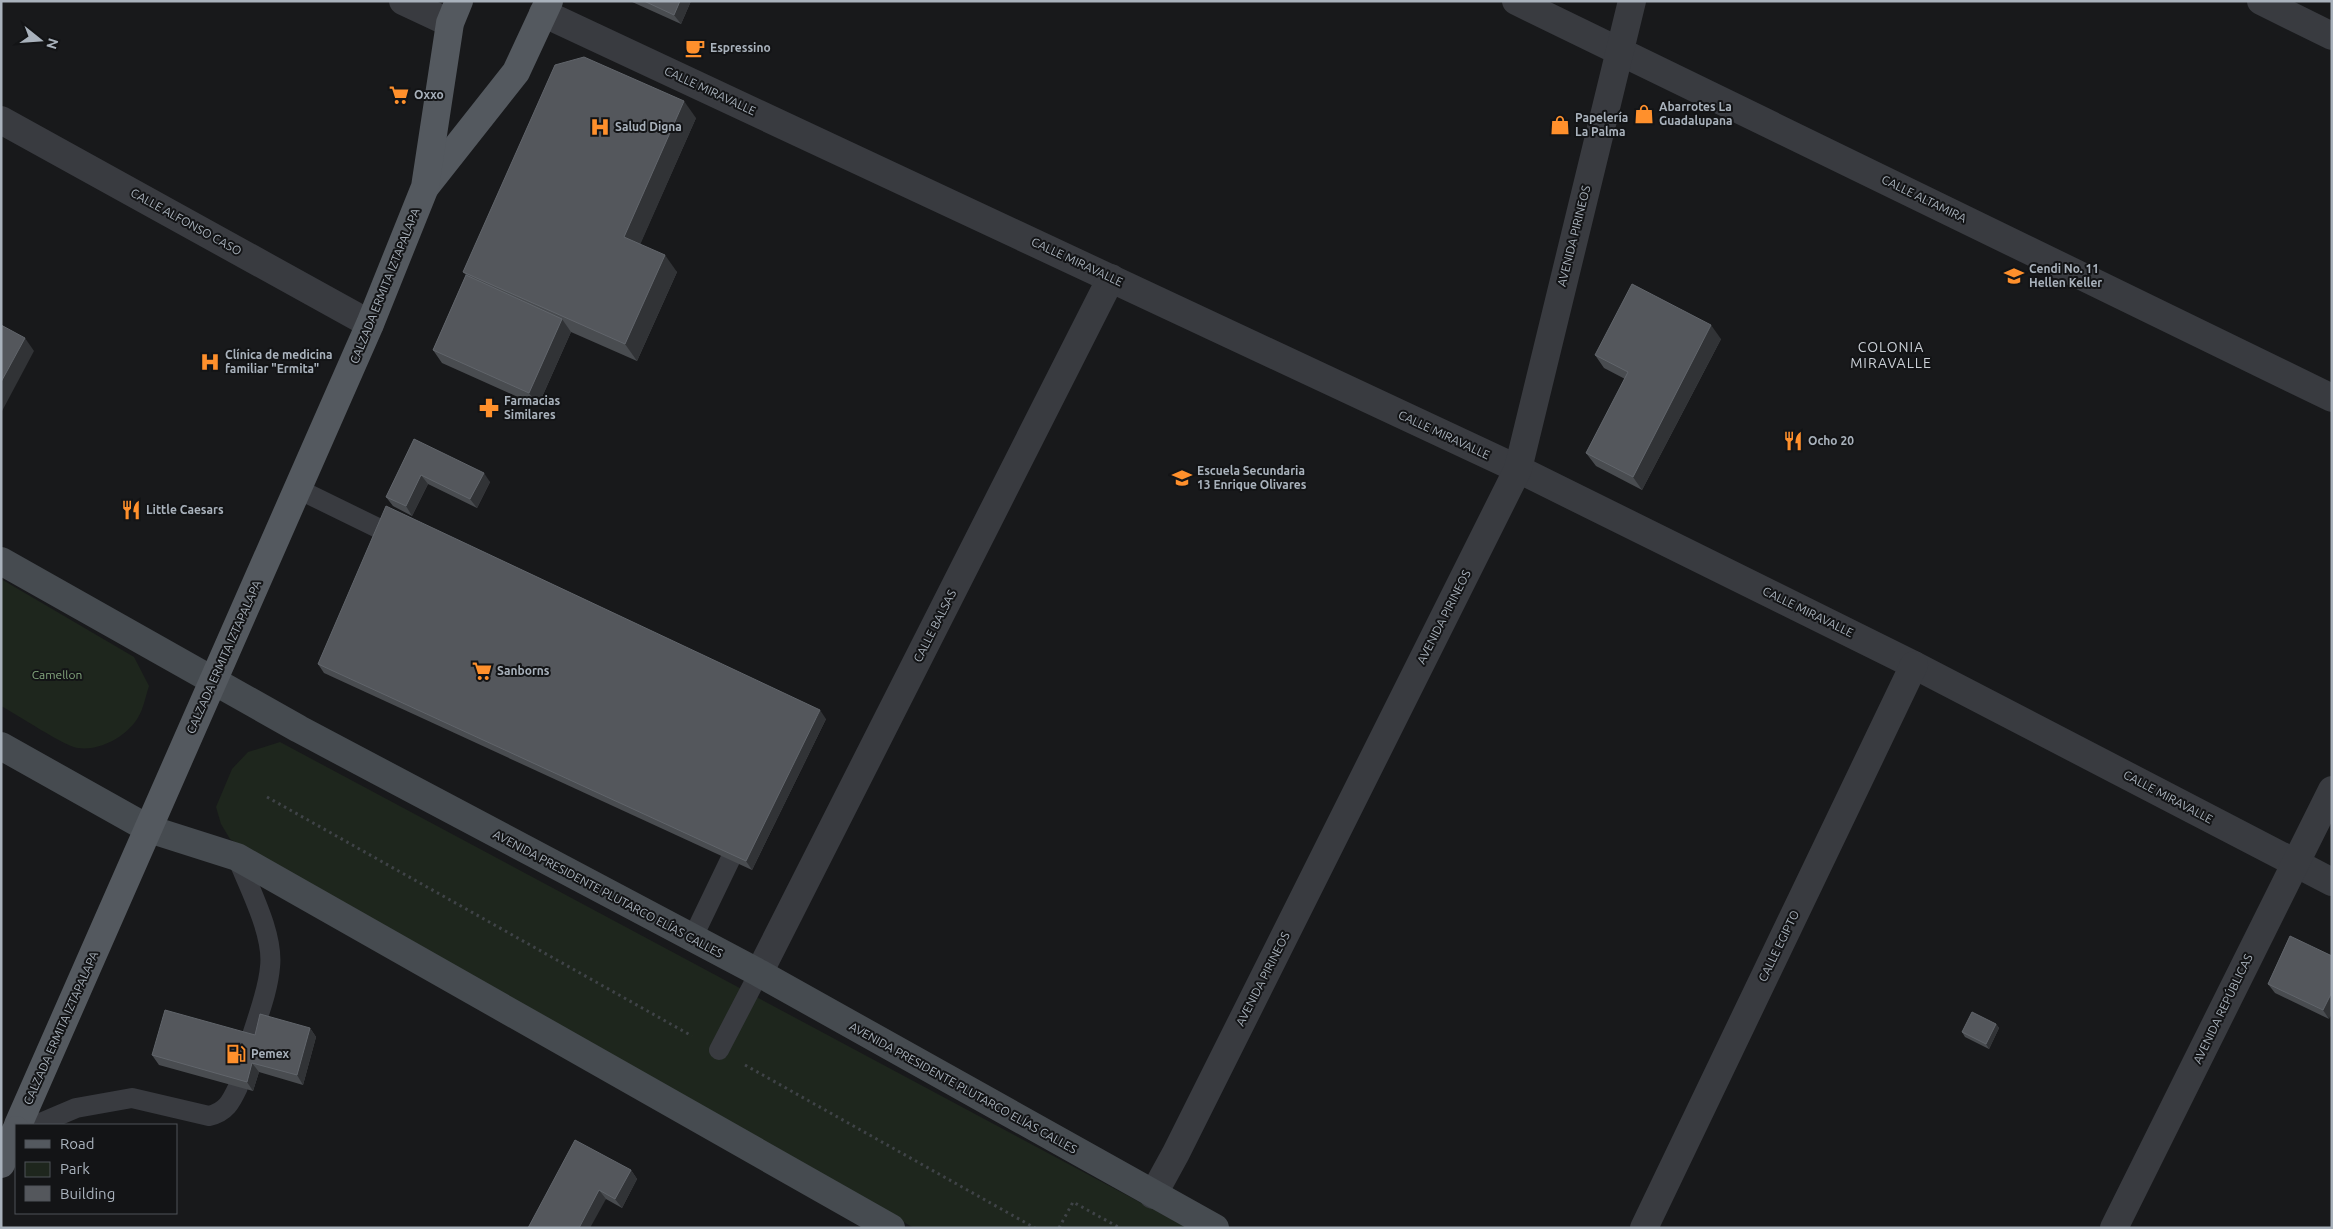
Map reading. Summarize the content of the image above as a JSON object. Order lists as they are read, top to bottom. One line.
{"streets":{"main road":["CALZADA ERMITA IZTAPALAPA","AVENIDA PRESIDENTE PLUTARCO ELÍAS CALLES"],"street":["CALLE MIRAVALLE","CALLE ALTAMIRA","CALLE ALFONSO CASO","AVENIDA PIRINEOS","CALLE BALSAS","CALLE EGIPTO","AVENIDA REPÚBLICAS"]},"crossings":[["CALLE MIRAVALLE","AVENIDA PIRINEOS"],["CALLE MIRAVALLE","CALZADA ERMITA IZTAPALAPA"],["CALLE MIRAVALLE","CALLE BALSAS"],["CALLE MIRAVALLE","CALLE EGIPTO"],["CALLE MIRAVALLE","AVENIDA REPÚBLICAS"],["CALLE ALTAMIRA","AVENIDA PIRINEOS"],["CALLE ALFONSO CASO","CALZADA ERMITA IZTAPALAPA"],["AVENIDA PIRINEOS","AVENIDA PRESIDENTE PLUTARCO ELÍAS CALLES"],["CALZADA ERMITA IZTAPALAPA","AVENIDA PRESIDENTE PLUTARCO ELÍAS CALLES"],["CALLE BALSAS","AVENIDA PRESIDENTE PLUTARCO ELÍAS CALLES"]],"districts":["COLONIA MIRAVALLE"],"parks":["Camellon"],"places":{"cafe":["Espressino"],"supermarket":["Oxxo","Sanborns"],"shop":["Abarrotes La Guadalupana","Papelería La Palma"],"hospital":["Salud Digna","Clínica de medicina familiar \"Ermita\""],"school or university":["Cendi No. 11 Hellen Keller","Escuela Secundaria 13 Enrique Olivares"],"pharmacy":["Farmacias Similares"],"restaurant":["Ocho 20","Little Caesars"],"fuel station":["Pemex"]},"legend":["Road","Park","Building"],"north":"right"}
